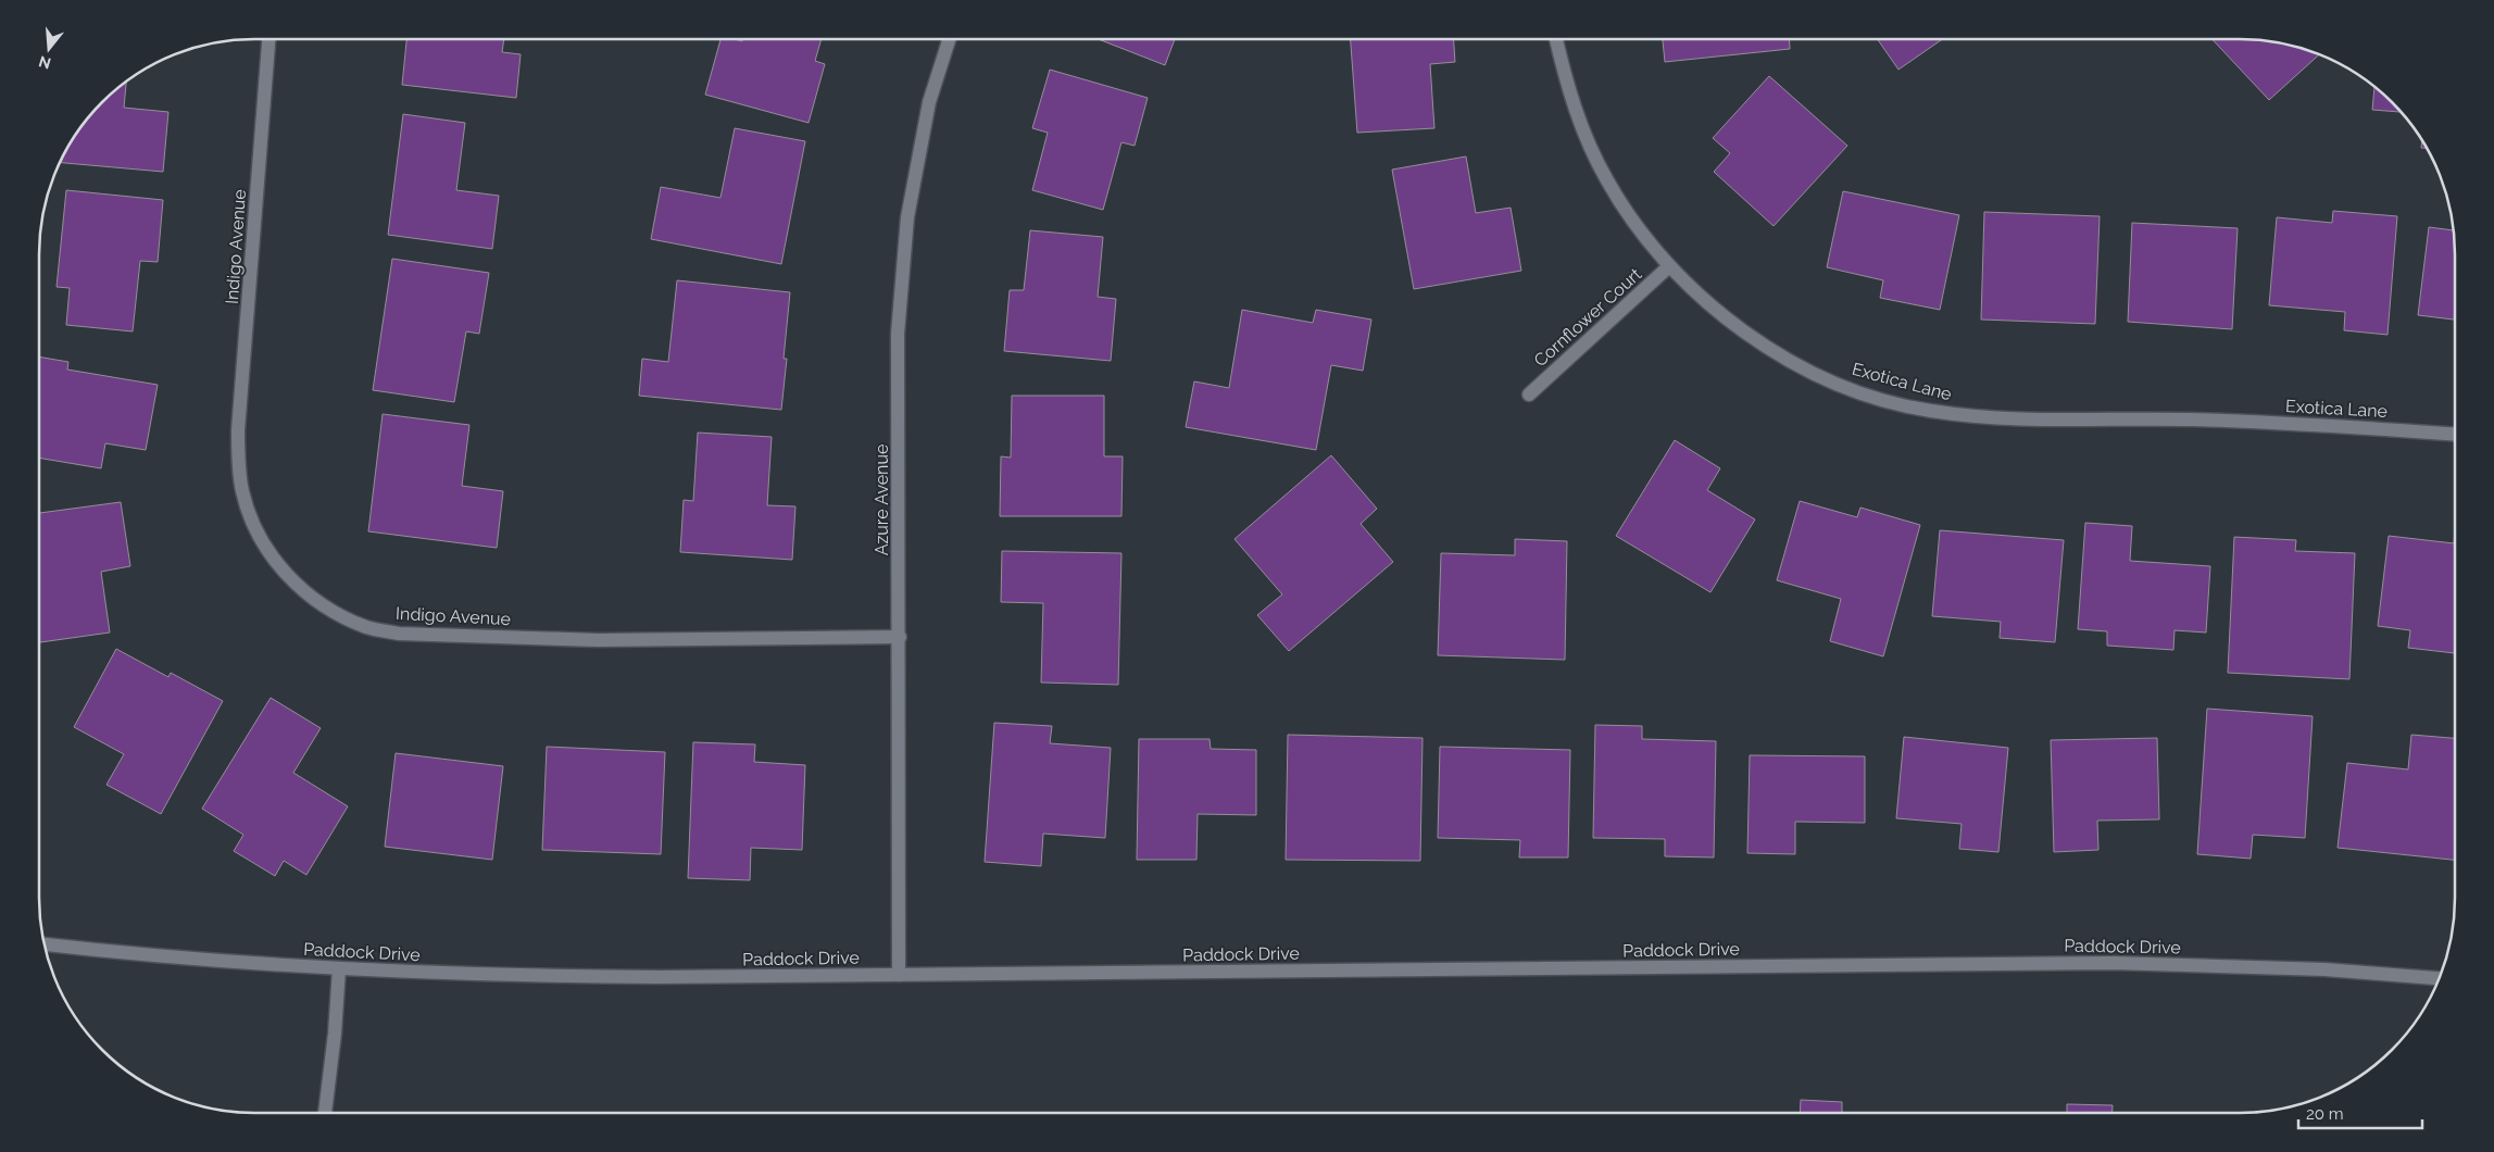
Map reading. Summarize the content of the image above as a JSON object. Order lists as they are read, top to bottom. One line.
{"streets":{"street":["Indigo Avenue","Cornflower Court","Exotica Lane","Azure Avenue","Paddock Drive"]},"crossings":[["Indigo Avenue","Azure Avenue"],["Cornflower Court","Exotica Lane"],["Azure Avenue","Paddock Drive"]],"scale_bar":"20 m","north":"bottom"}
